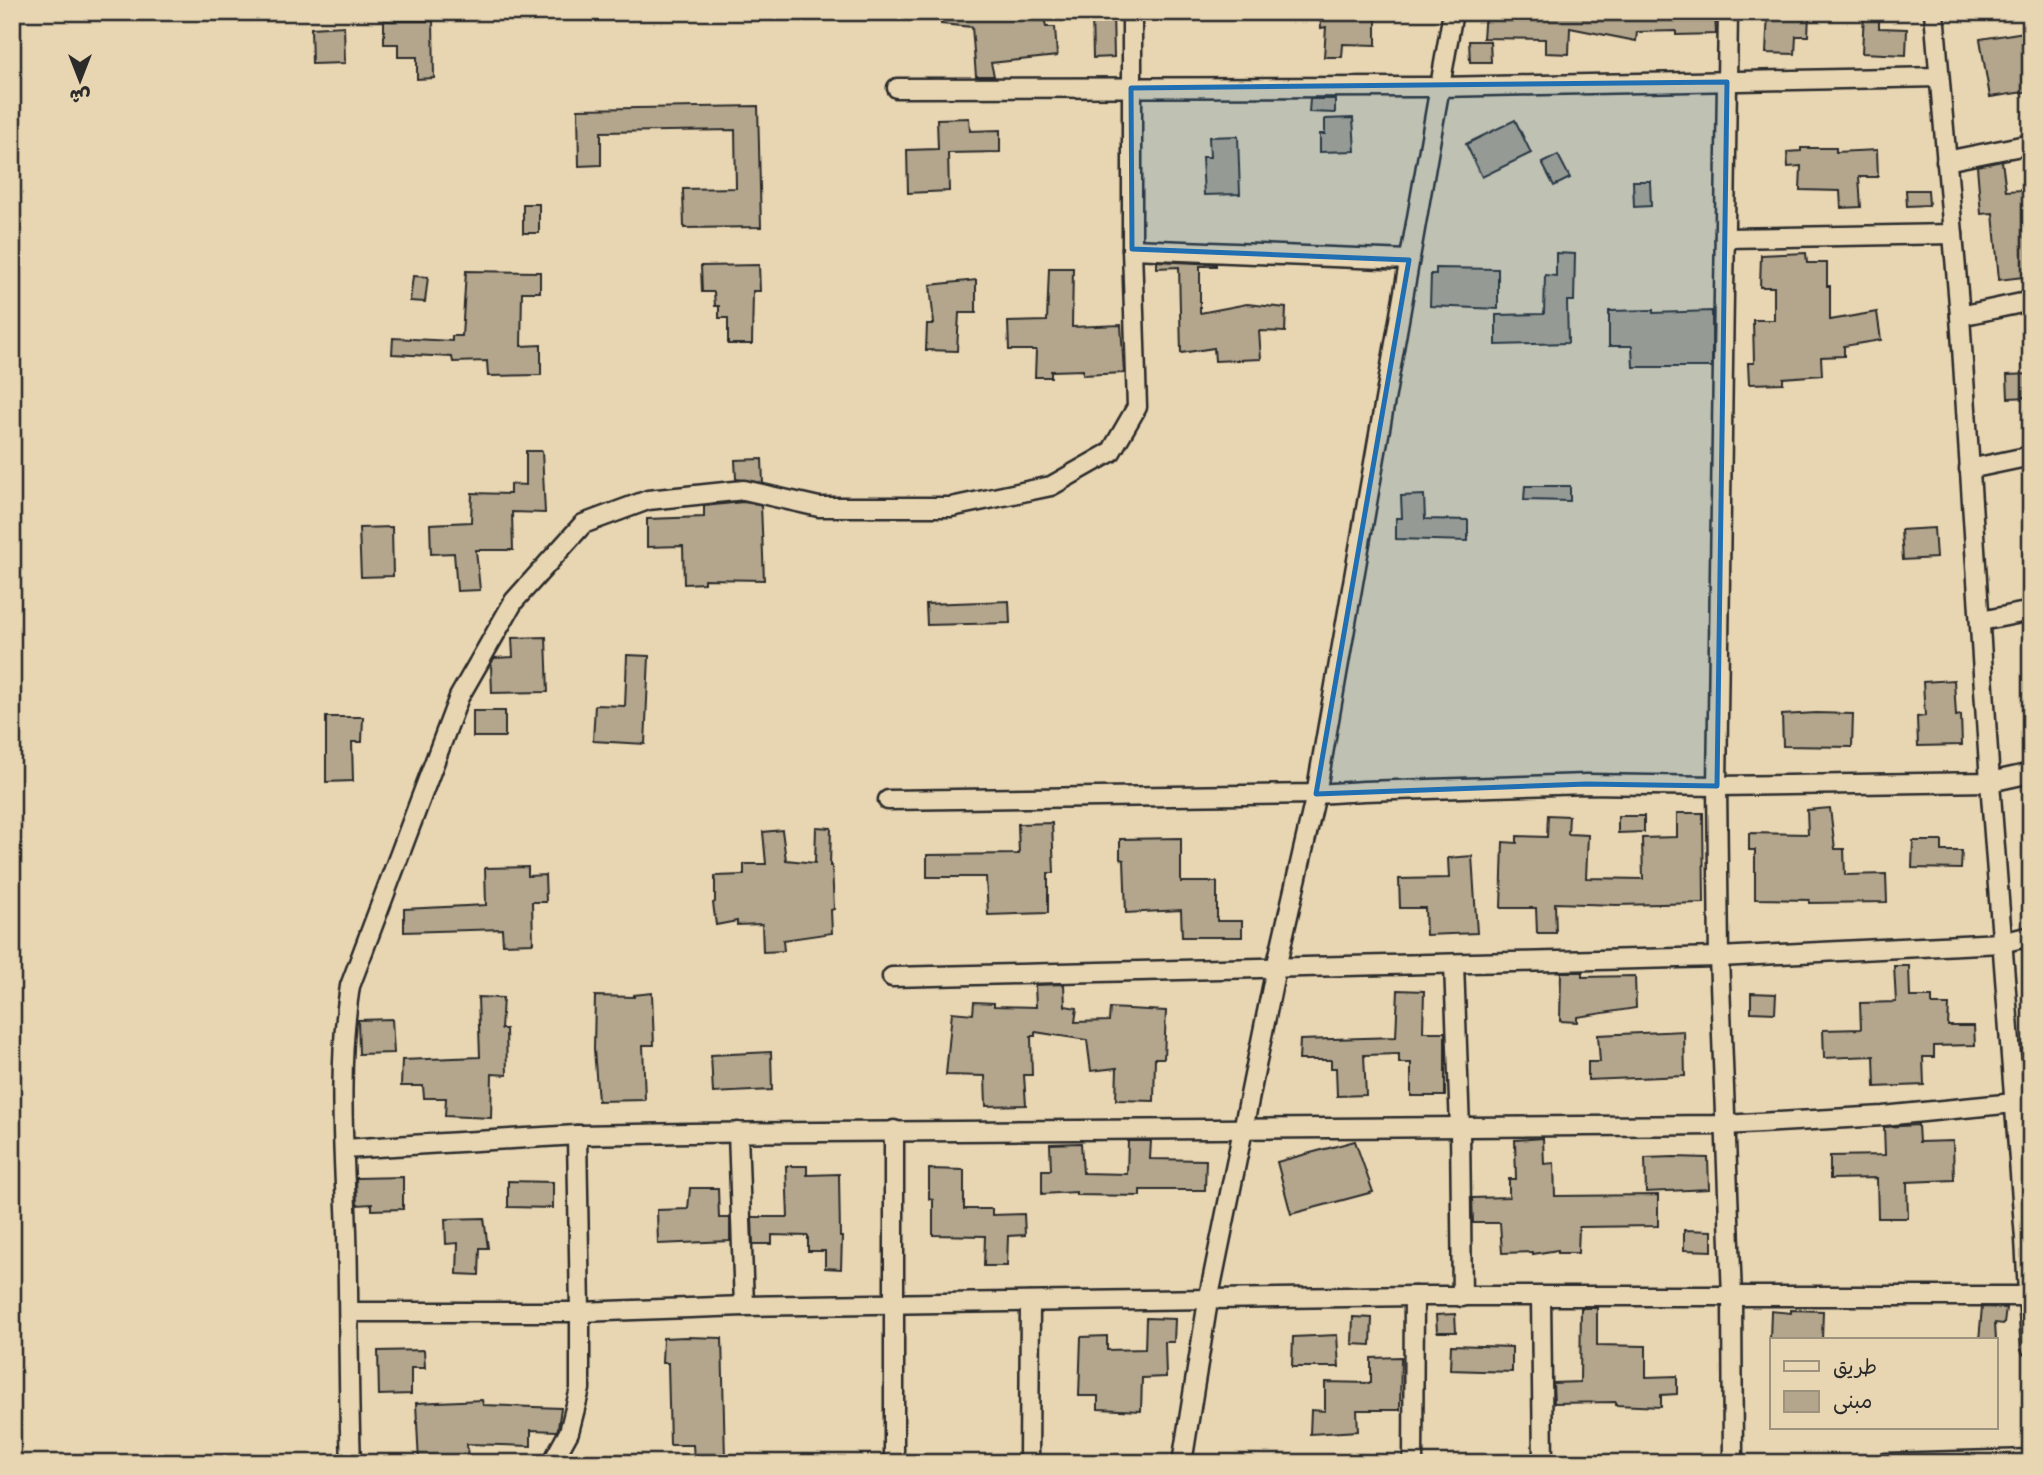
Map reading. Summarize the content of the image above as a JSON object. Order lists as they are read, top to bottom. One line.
{"legend":["طريق","مبنى"],"north":"bottom"}
